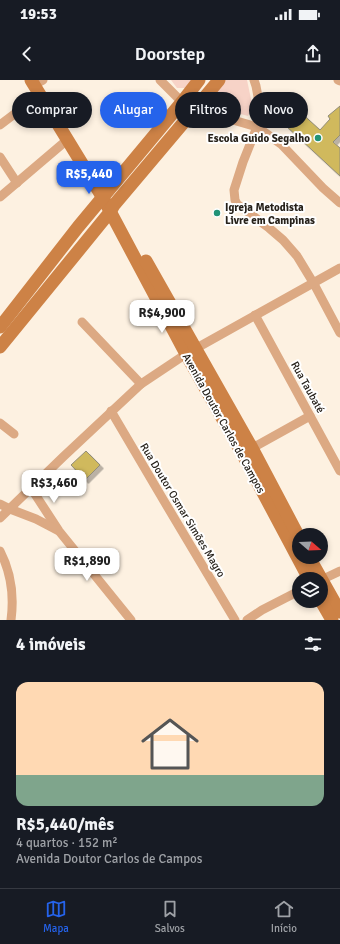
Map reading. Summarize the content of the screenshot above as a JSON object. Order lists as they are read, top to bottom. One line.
{"streets":{"main road":["Avenida Doutor Carlos de Campos"],"street":["Rua Taubaté","Rua Doutor Osmar Simões Magro"]},"places":["Escola Guido Segalho","Igreja Metodista Livre em Campinas"],"north":"right","page":{"status":"19:53","header":"Doorstep","chip":["Comprar","Alugar","Filtros","Novo"],"price":["R$5,440","R$4,900","R$3,460","R$1,890"],"heading":"4 imóveis","list":[{"name":"R$5,440/mês","note":"4 quartos · 152 m² · Avenida Doutor Carlos de Campos"}],"tabs":["Mapa","Salvos","Início"]}}
